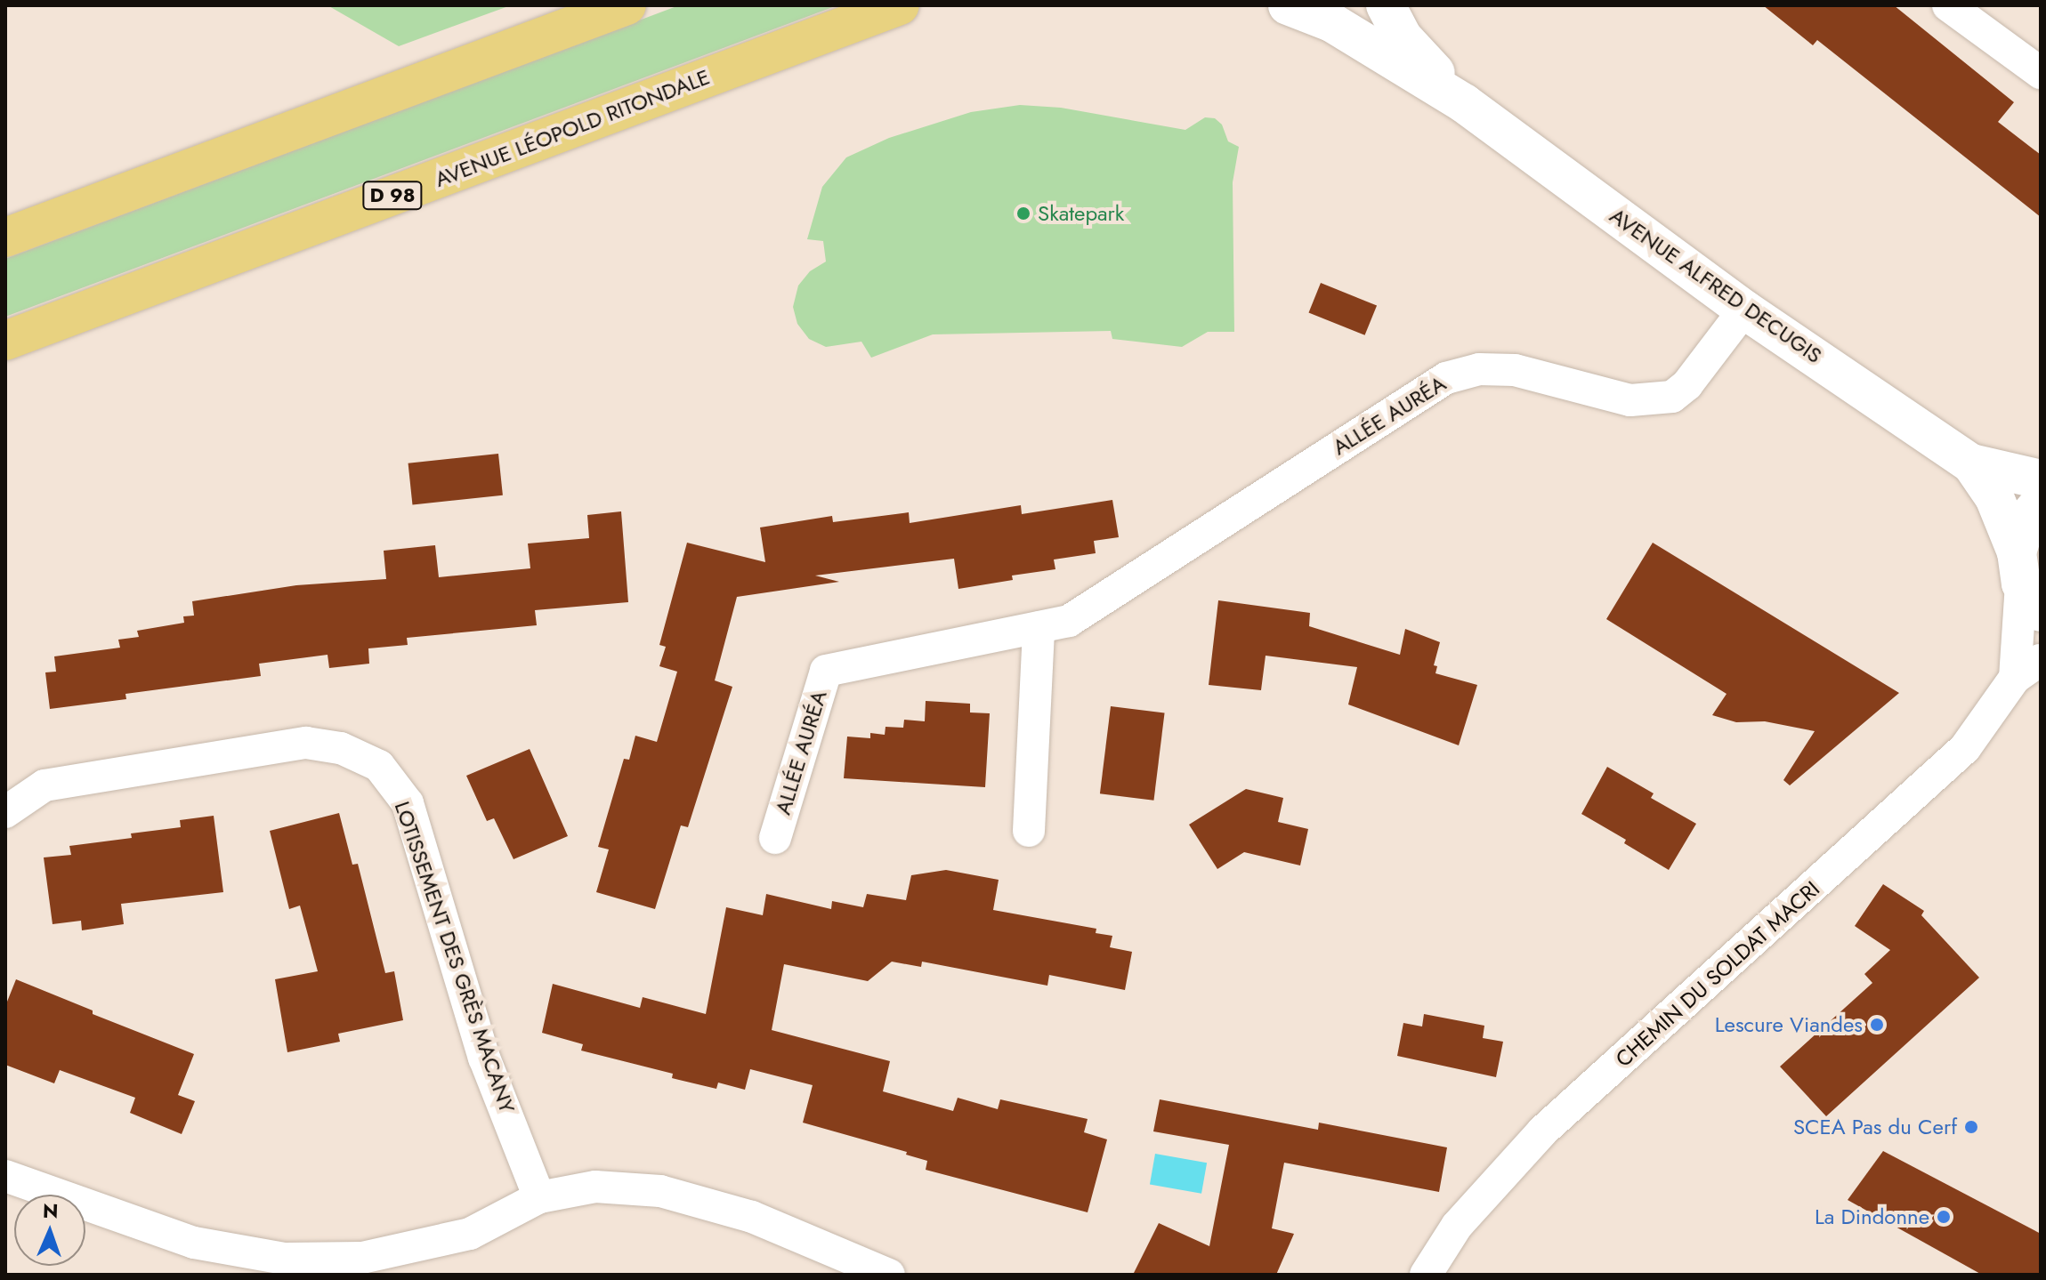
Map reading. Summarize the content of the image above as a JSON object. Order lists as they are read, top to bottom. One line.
{"streets":{"highway":["AVENUE LÉOPOLD RITONDALE","D 98"],"street":["AVENUE ALFRED DECUGIS","ALLÉE AURÉA","LOTISSEMENT DES GRÈS MACANY","CHEMIN DU SOLDAT MACRI"]},"crossings":[["AVENUE ALFRED DECUGIS","ALLÉE AURÉA"],["AVENUE ALFRED DECUGIS","CHEMIN DU SOLDAT MACRI"]],"places":["Skatepark","Lescure Viandes","SCEA Pas du Cerf","La Dindonne"],"north":"top"}
